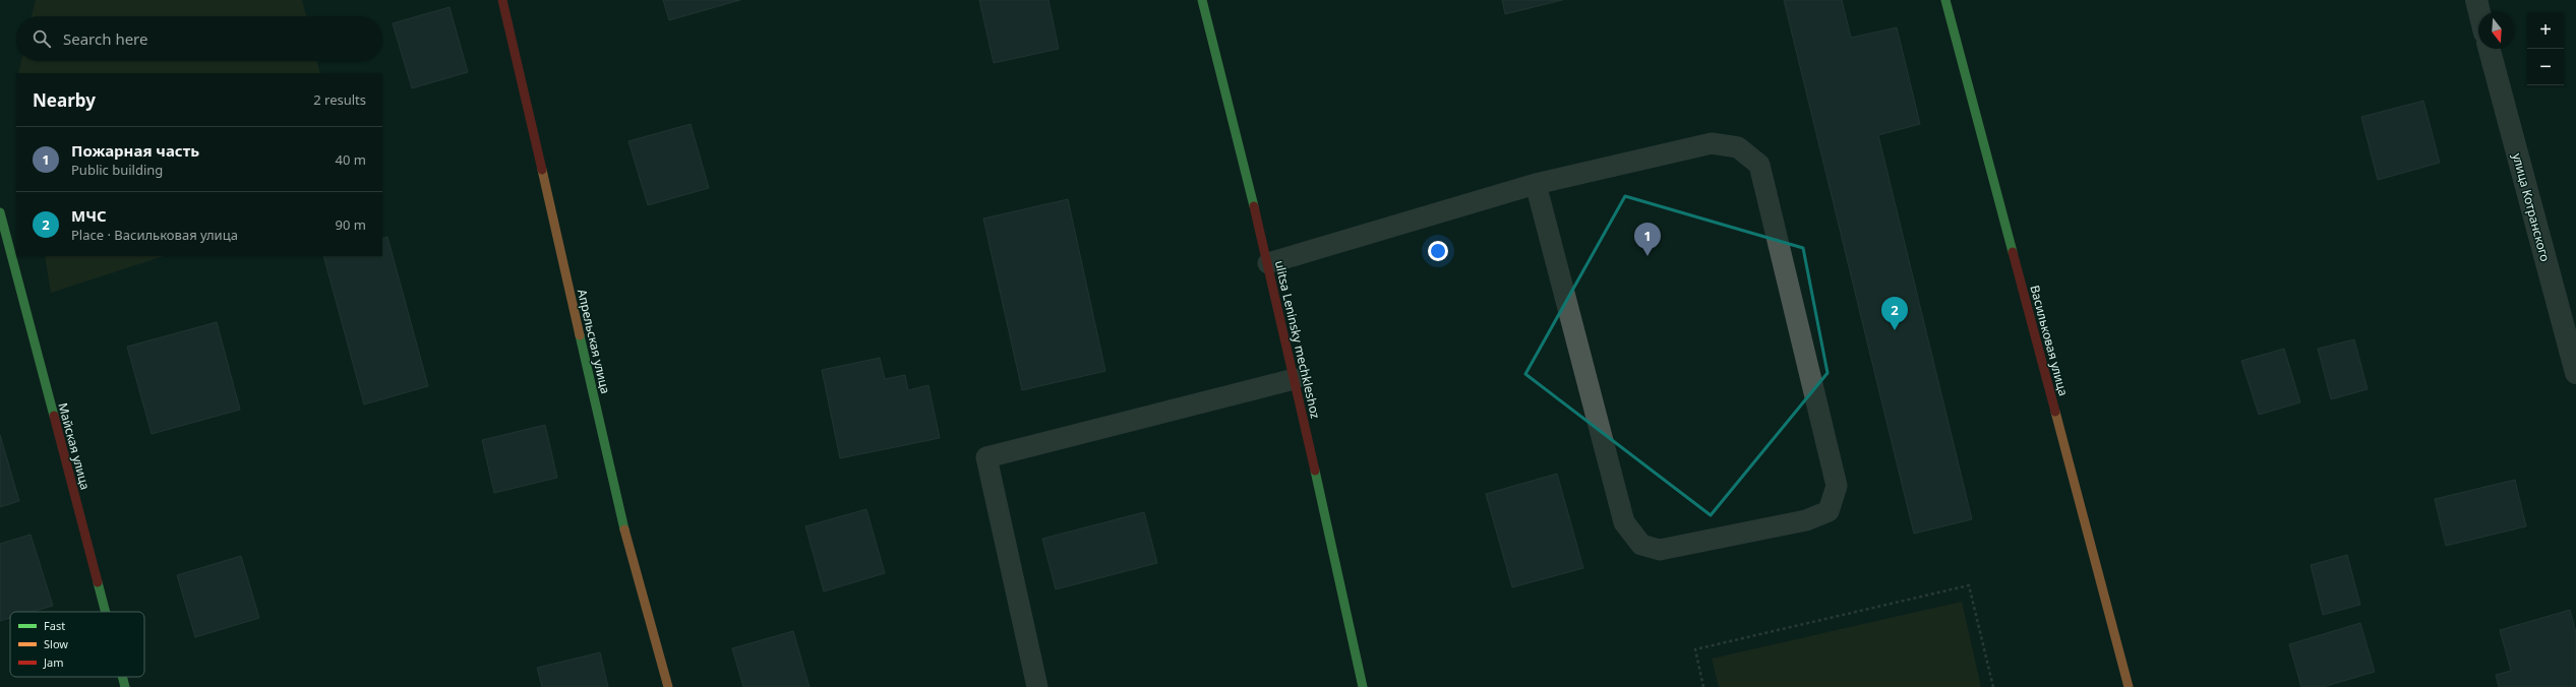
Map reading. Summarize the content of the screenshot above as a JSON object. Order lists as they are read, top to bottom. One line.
{"streets":{"street":["улица Котранского","ulitsa Leninsky mechkleshoz","Васильковая улица","Апрельская улица","Майская улица"]},"legend":["Fast","Slow","Jam"],"north":"bottom","page":{"map_buttons":["+","−"],"search":"Search here","heading":["Nearby","2 results"],"list":[{"mark":"1","name":"Пожарная часть","note":"Public building","value":"40 m"},{"mark":"2","name":"МЧС","note":"Place · Васильковая улица","value":"90 m"}],"pins":["1","2"]}}
